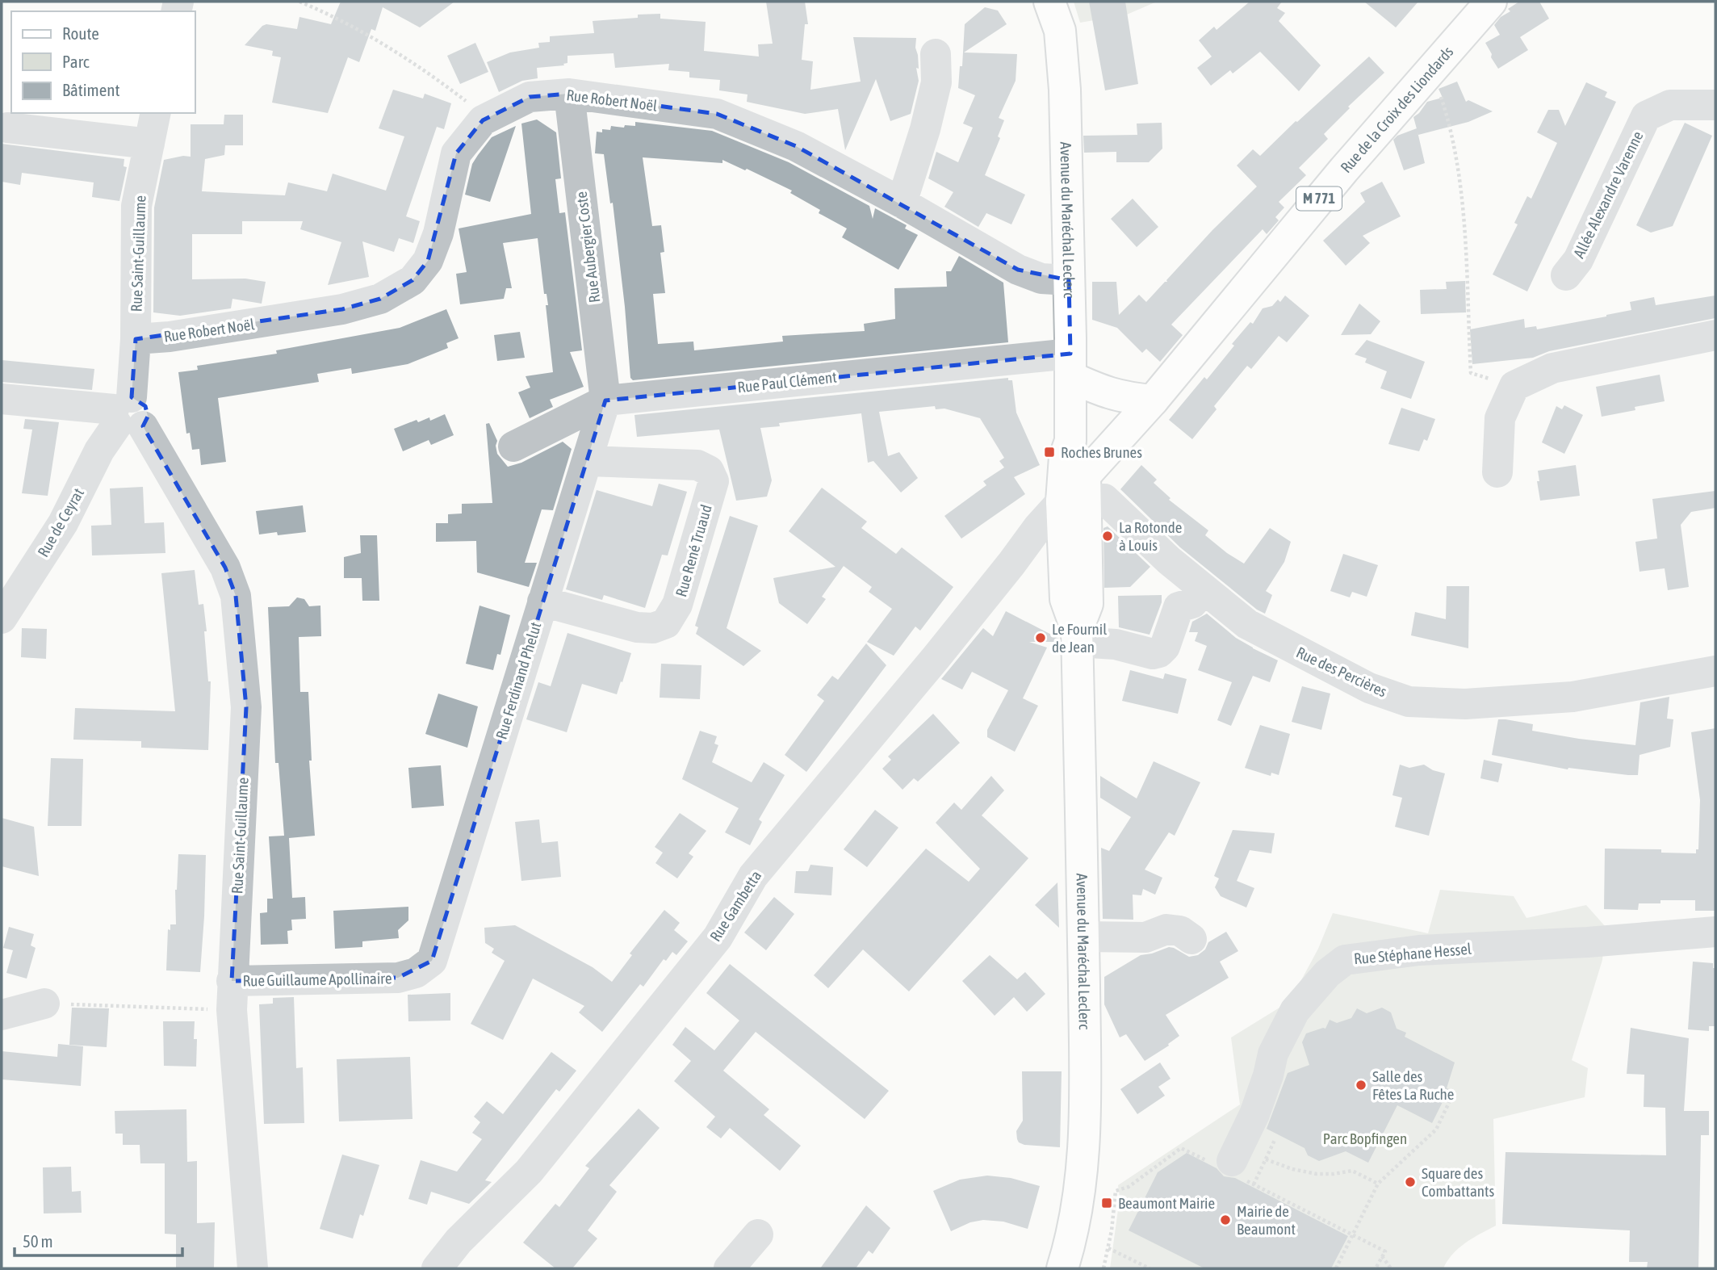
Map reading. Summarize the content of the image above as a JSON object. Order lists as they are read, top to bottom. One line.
{"streets":{"main road":["Rue de la Croix des Liondards","M 771","Avenue du Maréchal Leclerc"],"street":["Rue Robert Noël","Allée Alexandre Varenne","Rue Aubergier Coste","Rue Saint-Guillaume","Rue Paul Clément","Rue de Ceyrat","Rue René Truaud","Rue des Percières","Rue Ferdinand Phelut","Rue Gambetta","Rue Stéphane Hessel","Rue Guillaume Apollinaire"]},"crossings":[["Rue Robert Noël","Avenue du Maréchal Leclerc"],["Rue Robert Noël","Rue Aubergier Coste"],["Rue Robert Noël","Rue Saint-Guillaume"],["Rue de la Croix des Liondards","Avenue du Maréchal Leclerc"],["Rue de la Croix des Liondards","Rue des Percières"],["Rue de la Croix des Liondards","Rue Gambetta"],["Avenue du Maréchal Leclerc","Rue Paul Clément"],["Avenue du Maréchal Leclerc","Rue des Percières"],["Avenue du Maréchal Leclerc","Rue Gambetta"],["Rue Aubergier Coste","Rue Paul Clément"],["Rue Aubergier Coste","Rue Ferdinand Phelut"],["Rue Saint-Guillaume","Rue de Ceyrat"],["Rue Saint-Guillaume","Rue Guillaume Apollinaire"],["Rue Paul Clément","Rue Ferdinand Phelut"],["Rue René Truaud","Rue Ferdinand Phelut"],["Rue des Percières","Rue Gambetta"],["Rue Ferdinand Phelut","Rue Guillaume Apollinaire"]],"parks":["Parc Bopfingen"],"places":{"transit":["Roches Brunes","Beaumont Mairie"],"other":["La Rotonde à Louis","Le Fournil de Jean","Salle des Fêtes La Ruche","Square des Combattants","Mairie de Beaumont"]},"legend":["Route","Parc","Bâtiment"],"scale_bar":"50 m"}
